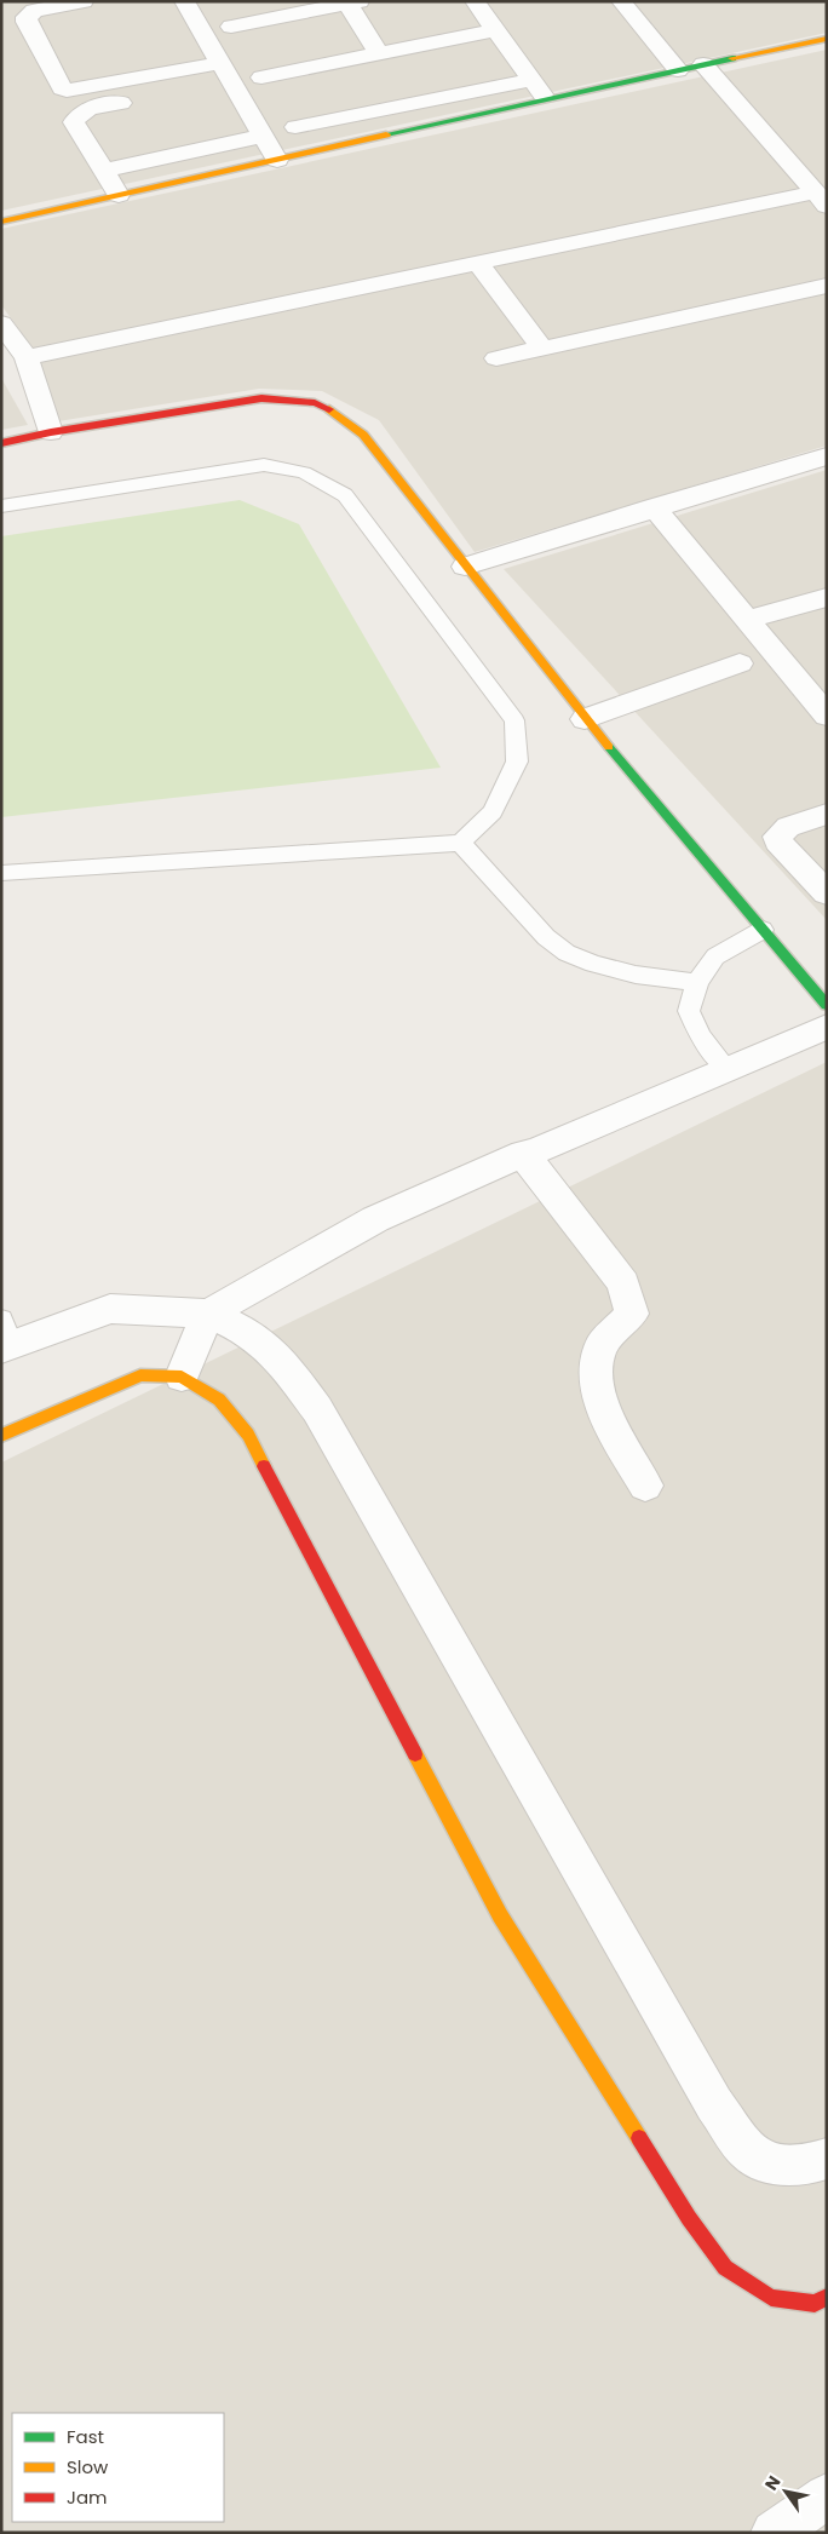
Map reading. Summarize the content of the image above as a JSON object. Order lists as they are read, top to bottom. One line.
{"legend":["Fast","Slow","Jam"],"north":"top left"}
